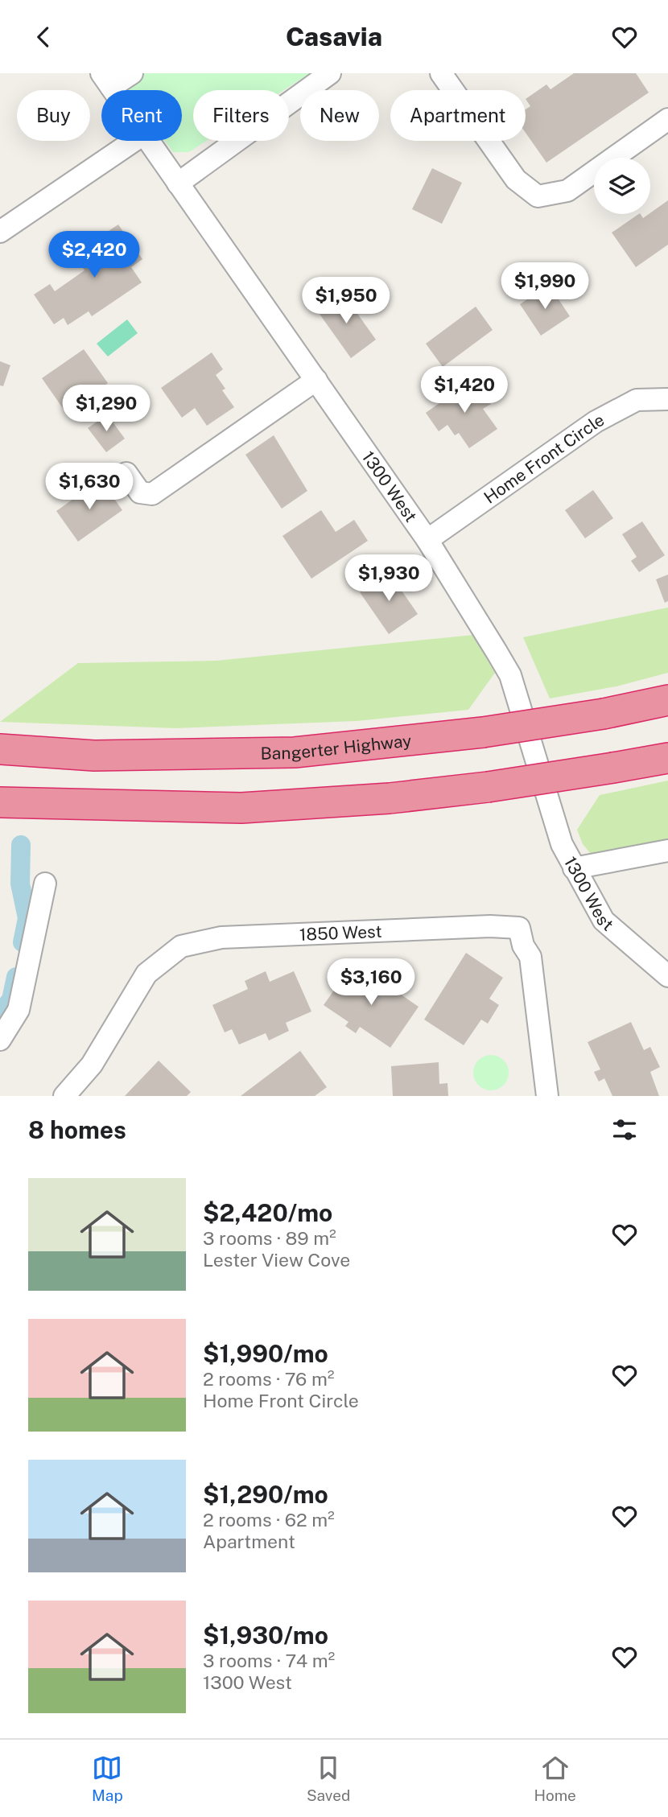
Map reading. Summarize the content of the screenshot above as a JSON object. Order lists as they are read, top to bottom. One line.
{"streets":{"highway":["Bangerter Highway"],"street":["Home Front Circle","1300 West","1850 West"]},"crossings":[["Home Front Circle","1300 West"]],"page":{"header":"Casavia","chip":["Buy","Rent","Filters","New","Apartment"],"price":["$2,420","$1,990","$1,950","$1,420","$1,290","$1,630","$1,930","$3,160"],"heading":"8 homes","list":[{"name":"$2,420/mo","note":"3 rooms · 89 m² · Lester View Cove"},{"name":"$1,990/mo","note":"2 rooms · 76 m² · Home Front Circle"},{"name":"$1,290/mo","note":"2 rooms · 62 m² · Apartment"},{"name":"$1,930/mo","note":"3 rooms · 74 m² · 1300 West"}],"tabs":["Map","Saved","Home"]}}
